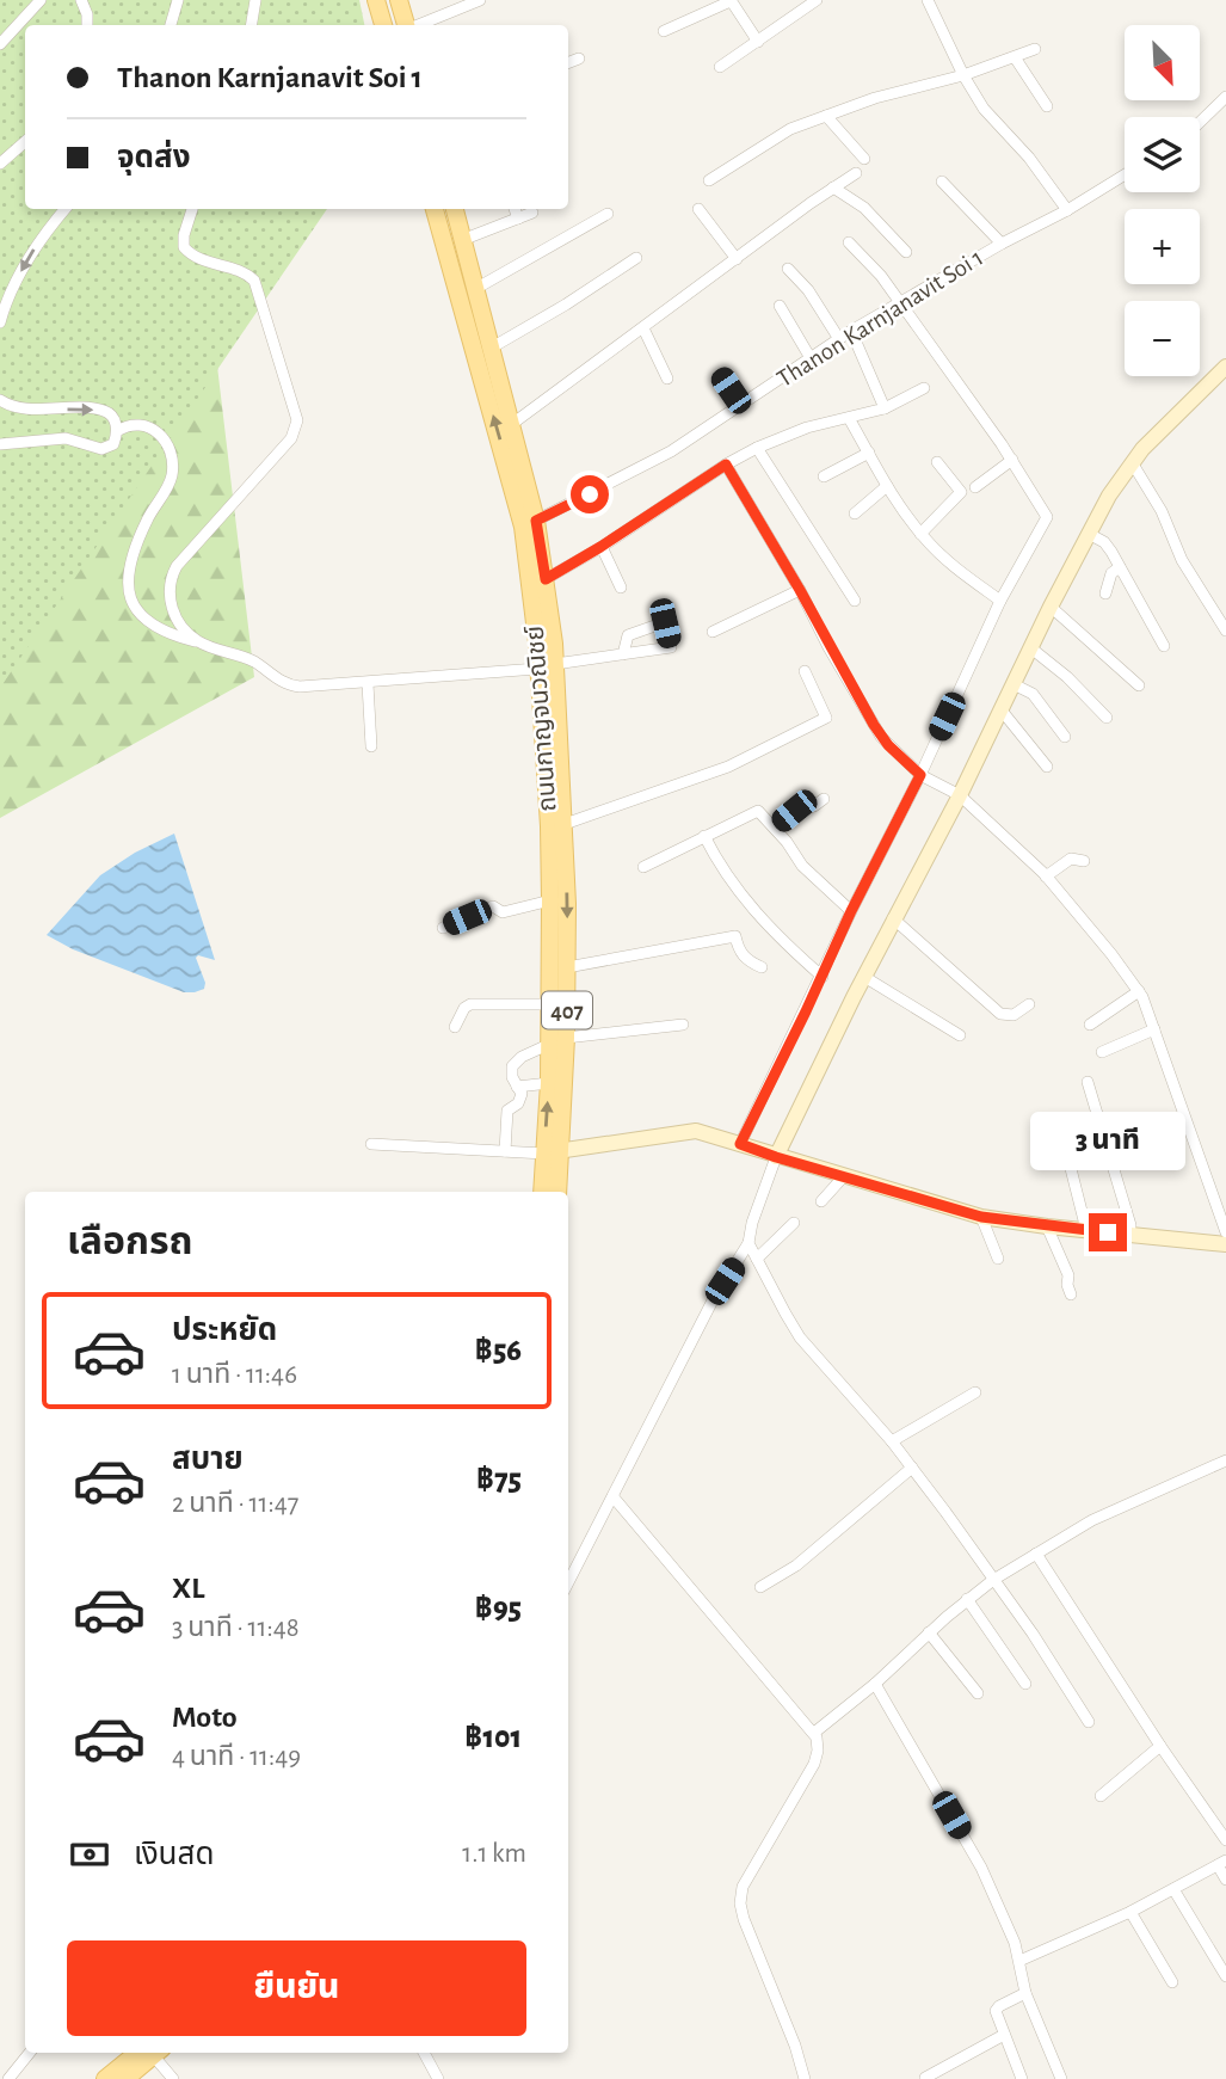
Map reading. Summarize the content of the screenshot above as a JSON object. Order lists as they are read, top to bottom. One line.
{"streets":{"main road":["ถนนกาญจนวณิชย์","407"],"street":["Thanon Karnjanavit Soi 1"]},"crossings":[["Thanon Karnjanavit Soi 1","ถนนกาญจนวณิชย์"]],"north":"bottom right","page":{"map_buttons":["+","−"],"banner":["Thanon Karnjanavit Soi 1","จุดส่ง"],"bubble":"3 นาที","heading":"เลือกรถ","list":[{"name":"ประหยัด","note":"1 นาที · 11:46","value":"฿56"},{"name":"สบาย","note":"2 นาที · 11:47","value":"฿75"},{"name":"XL","note":"3 นาที · 11:48","value":"฿95"},{"name":"Moto","note":"4 นาที · 11:49","value":"฿101"}],"pay":["เงินสด","1.1 km"],"buttons":"ยืนยัน"}}
